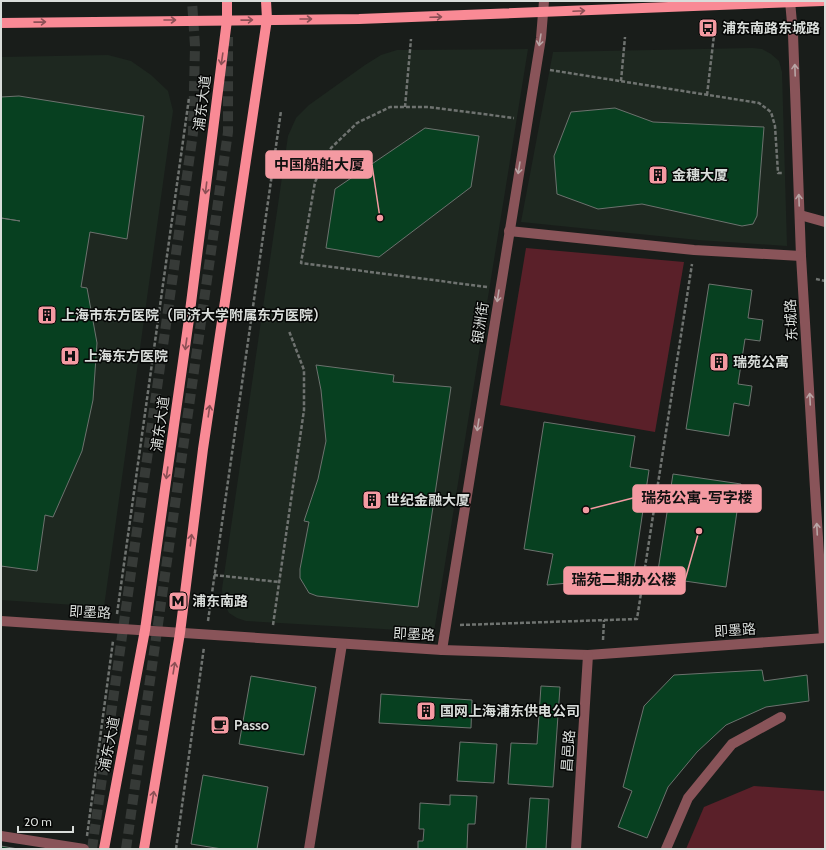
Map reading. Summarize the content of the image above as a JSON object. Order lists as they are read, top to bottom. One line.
{"streets":{"main road":["浦东大道"],"street":["东城路","银洲街","即墨路","昌邑路"]},"crossings":[["浦东大道","即墨路"],["东城路","即墨路"],["银洲街","即墨路"],["即墨路","昌邑路"]],"one_way":["东城路","银洲街"],"places":{"bus stop":["浦东南路东城路"],"building":["金穗大厦","上海市东方医院（同济大学附属东方医院）","瑞苑公寓","世纪金融大厦","国网上海浦东供电公司"],"other":["中国船舶大厦","瑞苑公寓-写字楼","瑞苑二期办公楼"],"hospital":["上海东方医院"],"metro station":["浦东南路"],"cafe":["Passo"]},"scale_bar":"20 m"}
